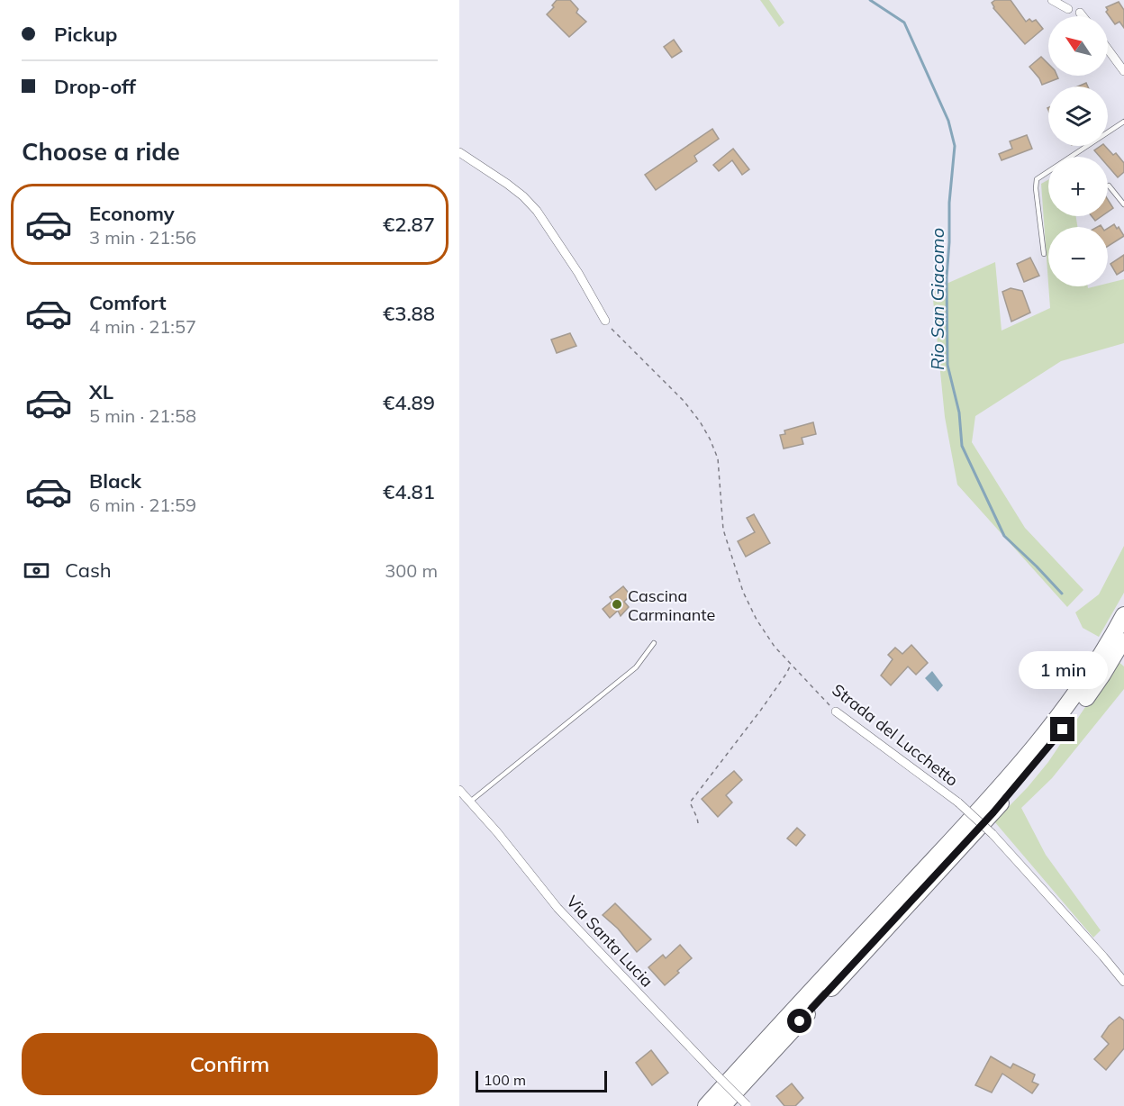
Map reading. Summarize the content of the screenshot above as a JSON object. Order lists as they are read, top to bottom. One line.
{"streets":{"street":["Strada del Lucchetto","Via Santa Lucia"]},"water":["Rio San Giacomo"],"places":["Cascina Carminante"],"scale_bar":"100 m","north":"top left","page":{"banner":["Pickup","Drop-off"],"map_buttons":["+","−"],"heading":"Choose a ride","list":[{"name":"Economy","note":"3 min · 21:56","value":"€2.87"},{"name":"Comfort","note":"4 min · 21:57","value":"€3.88"},{"name":"XL","note":"5 min · 21:58","value":"€4.89"},{"name":"Black","note":"6 min · 21:59","value":"€4.81"}],"pay":["Cash","300 m"],"bubble":"1 min","buttons":"Confirm","scale":"100 m"}}
